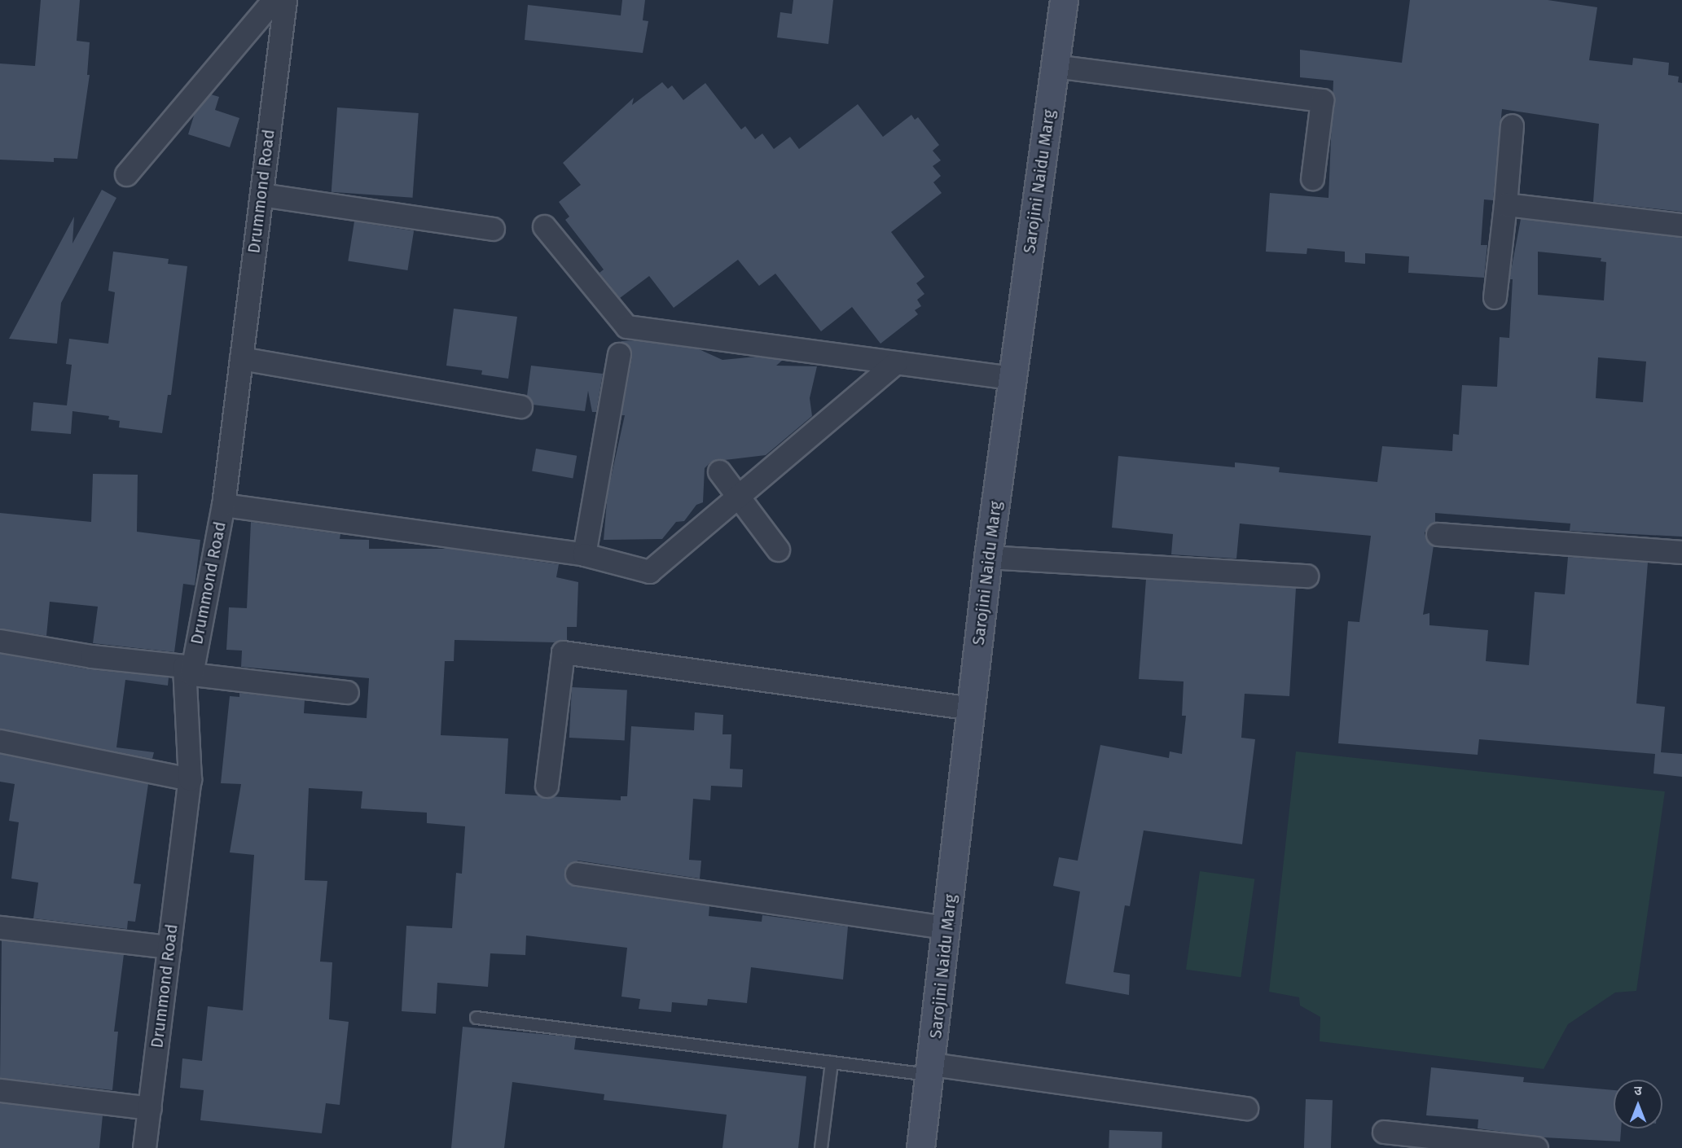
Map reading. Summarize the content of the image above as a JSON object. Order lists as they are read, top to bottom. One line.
{"streets":{"main road":["Sarojini Naidu Marg"],"street":["Drummond Road"]},"north":"top"}
